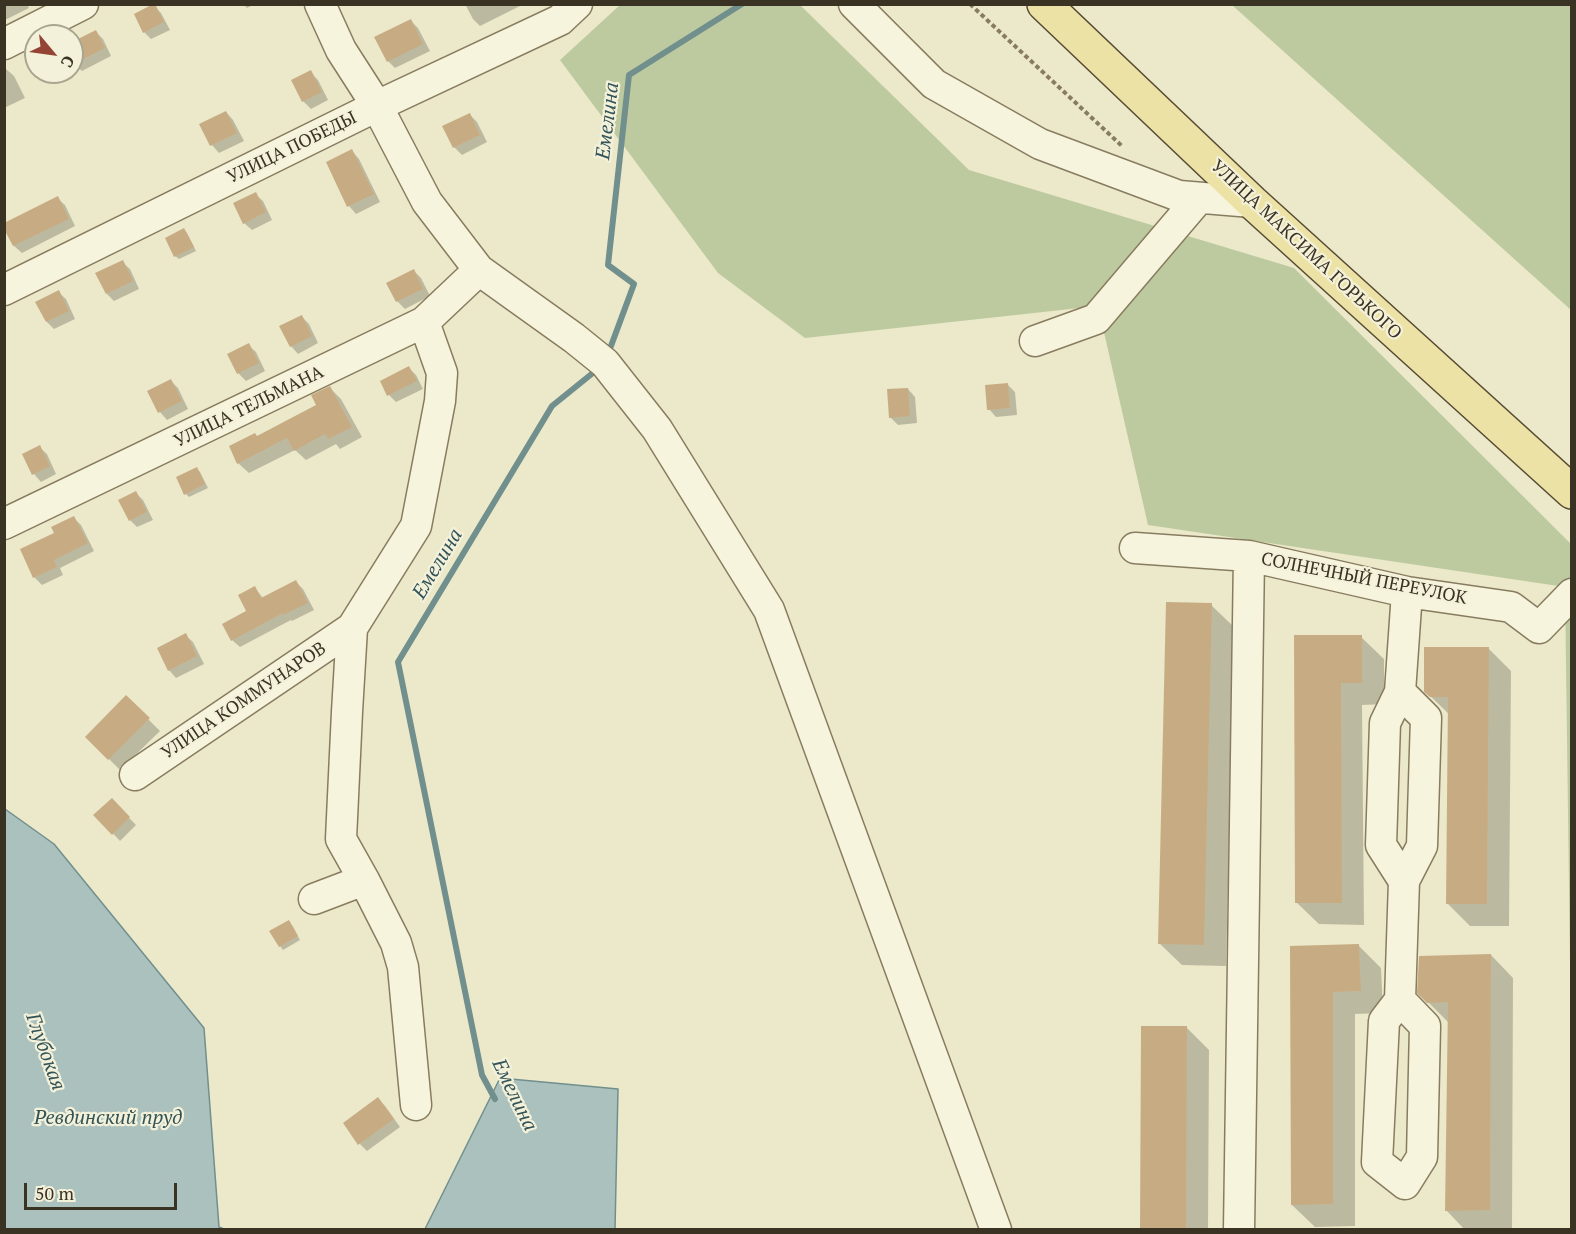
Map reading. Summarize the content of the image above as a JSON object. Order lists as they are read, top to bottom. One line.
{"streets":{"main road":["УЛИЦА МАКСИМА ГОРЬКОГО"],"street":["УЛИЦА ПОБЕДЫ","УЛИЦА ТЕЛЬМАНА","СОЛНЕЧНЫЙ ПЕРЕУЛОК","УЛИЦА КОММУНАРОВ"]},"water":["Емелина","Глубокая","Ревдинский пруд"],"scale_bar":"50 m","north":"bottom right"}
